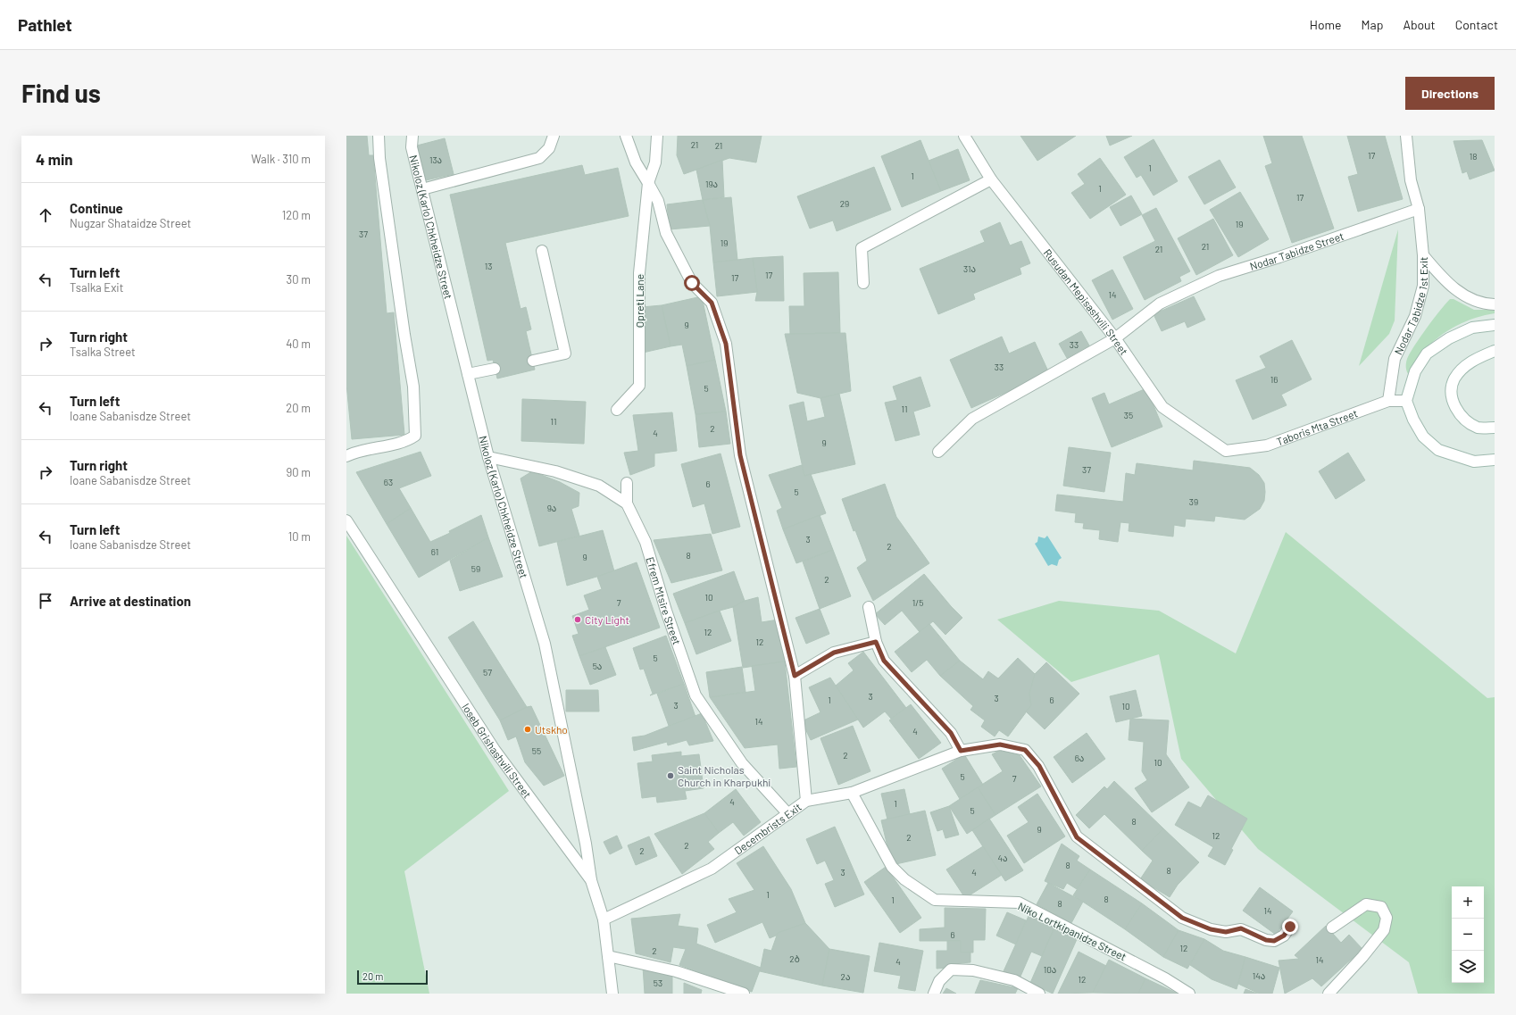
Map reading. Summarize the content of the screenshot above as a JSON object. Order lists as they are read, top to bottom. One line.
{"streets":{"street":["Nikoloz (Karlo) Chkheidze Street","Nodar Tabidze Street","Opreti Lane","Rusudan Mepisashvili Street","Nodar Tabidze 1st Exit","Taboris Mta Street","Efrem Mtsire Street","Ioseb Grishashvili Street","Decembrists Exit","Niko Lortkipanidze Street"]},"crossings":[["Nikoloz (Karlo) Chkheidze Street","Ioseb Grishashvili Street"],["Nodar Tabidze Street","Rusudan Mepisashvili Street"],["Nodar Tabidze Street","Nodar Tabidze 1st Exit"],["Rusudan Mepisashvili Street","Taboris Mta Street"],["Nodar Tabidze 1st Exit","Taboris Mta Street"],["Efrem Mtsire Street","Decembrists Exit"],["Ioseb Grishashvili Street","Decembrists Exit"],["Decembrists Exit","Niko Lortkipanidze Street"]],"places":["City Light","Utskho","Saint Nicholas Church in Kharpukhi"],"house_numbers":["21","21","17","18","13ა","1","1","19ა","1","17","29","19","37","19","21","21","13","31ა","17","17","14","9","33","33","16","5","11","35","11","2","4","9","37","63","6","5","39","9ა","3","2","61","8","9","59","2","10","7","1/5","12","12","5","5ა","57","3","3","1","6","3","10","14","4","55","2","6ა","10","5","7","4","1","5","8","9","12","2","2","2","4ა","8","8","3","4","1","8","1","8","14","6","12","2","2ბ","14","4","10ა","14ა","2ა","12","53"],"scale_bar":"20 m","page":{"header":"Pathlet","nav":["Home","Map","About","Contact"],"buttons":"Directions","title":"Find us","heading":["4 min","Walk · 310 m"],"list":[["Continue","Nugzar Shataidze Street","120 m"],["Turn left","Tsalka Exit","30 m"],["Turn right","Tsalka Street","40 m"],["Turn left","Ioane Sabanisdze Street","20 m"],["Turn right","Ioane Sabanisdze Street","90 m"],["Turn left","Ioane Sabanisdze Street","10 m"],"Arrive at destination"],"map_buttons":["+","−"],"scale":"20 m"}}
